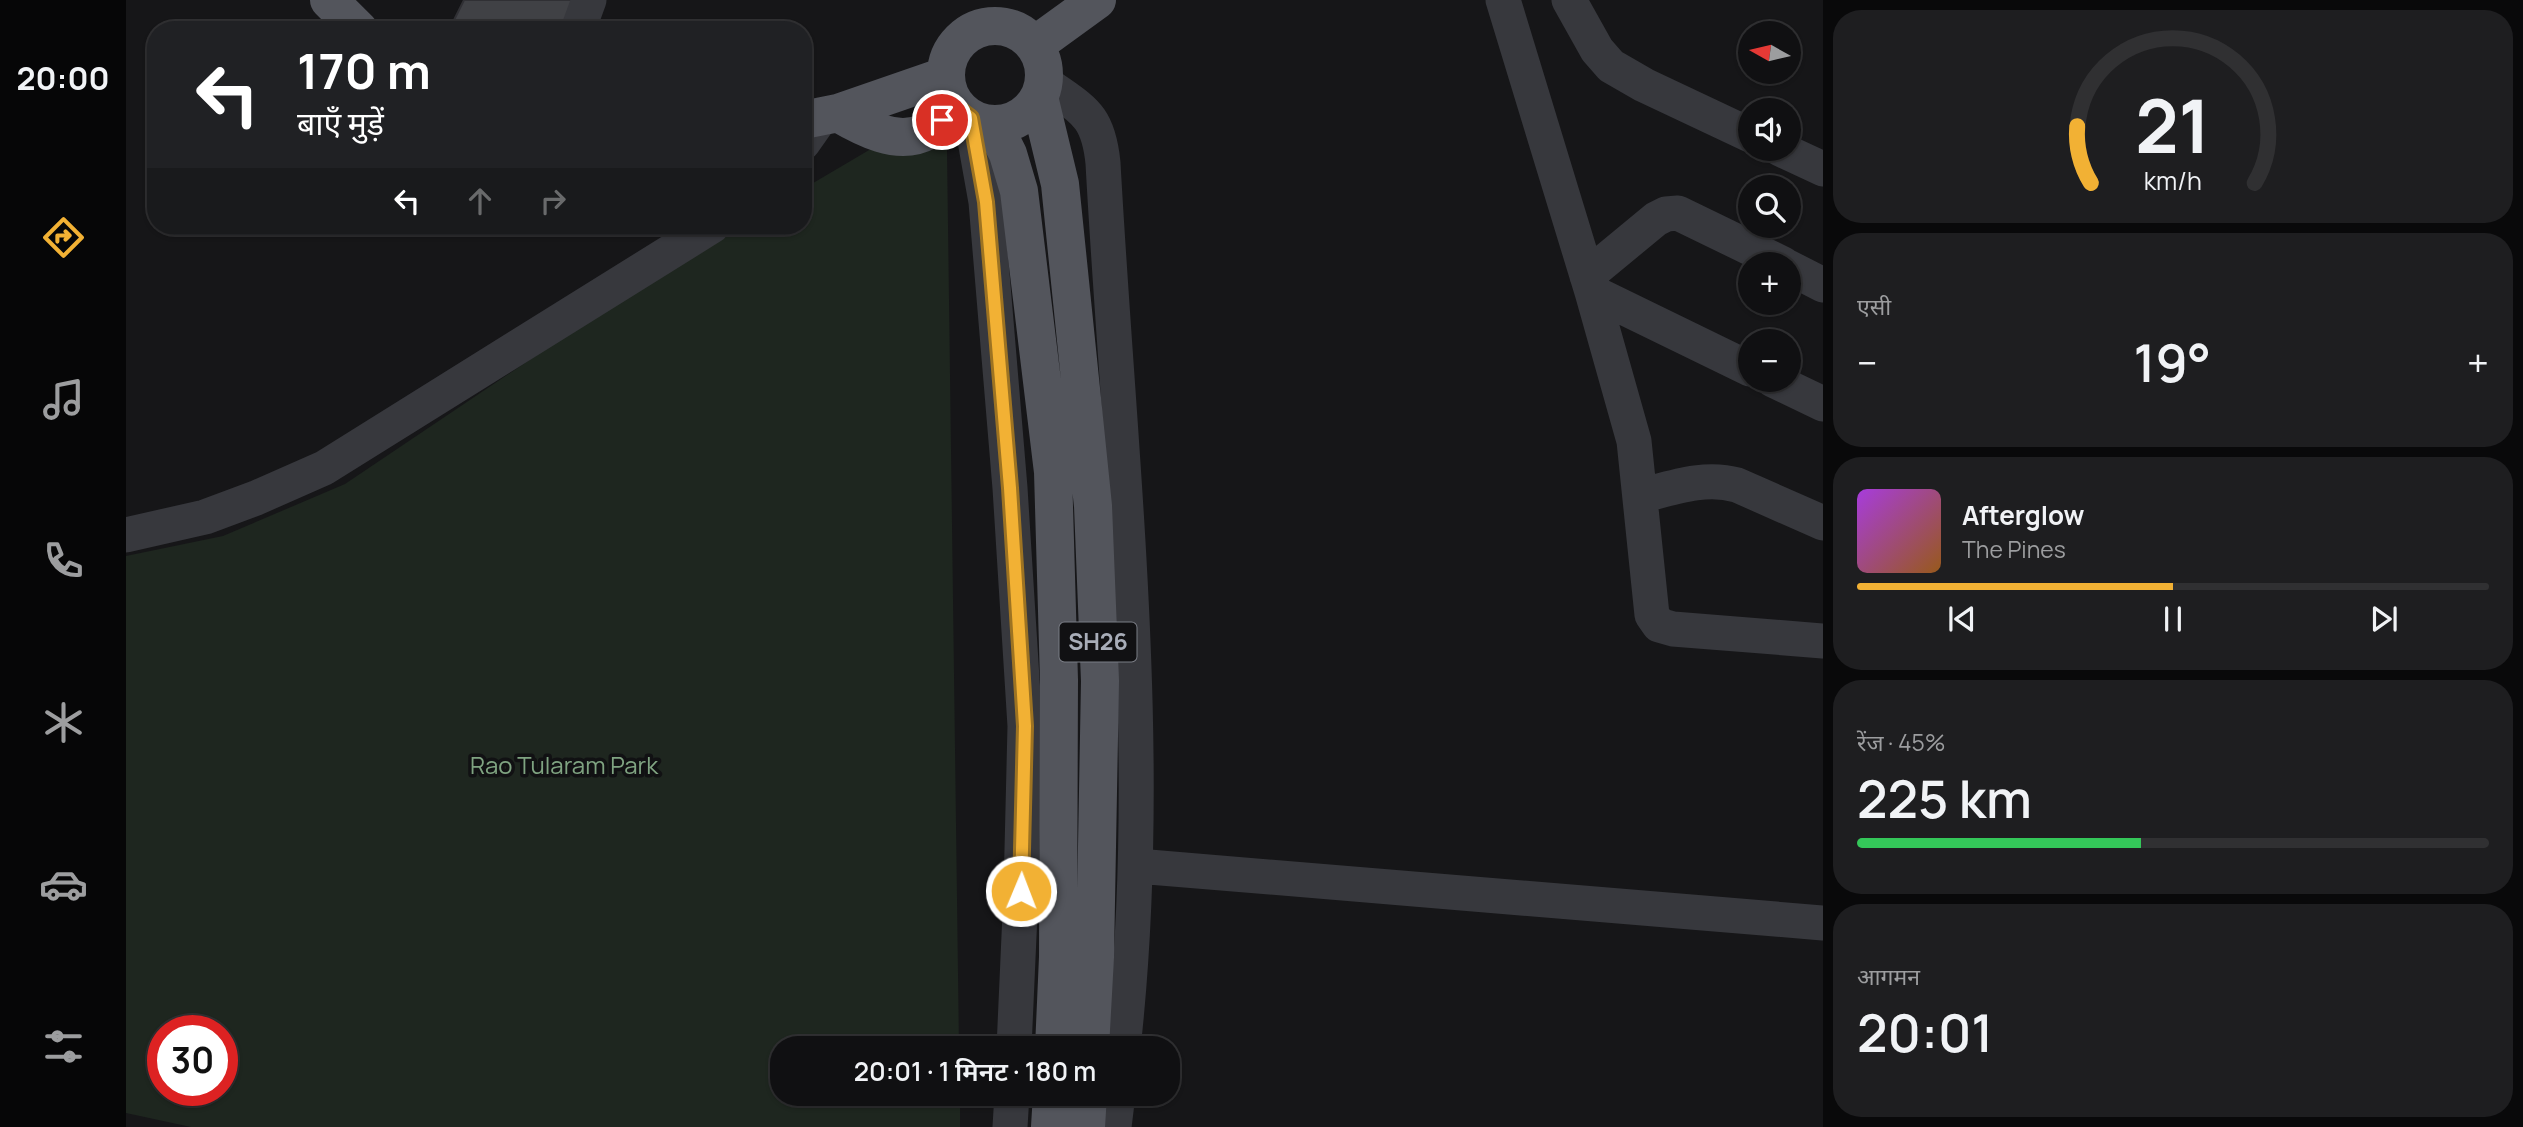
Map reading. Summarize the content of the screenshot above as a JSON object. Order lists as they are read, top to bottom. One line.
{"streets":{"main road":["SH26"]},"parks":["Rao Tularam Park"],"north":"left","page":{"tabs":"20:00","map_buttons":["+","−"],"turn":["170 m","बाएँ मुड़ें"],"tile":["एसी",["रेंज · 45%","225 km"],["आगमन","20:01"]],"heat":["−","19°","+"],"song":["Afterglow","The Pines"],"limit":"30","trip":"20:01 · 1 मिनट · 180 m","gauge":["21","km/h"]}}
